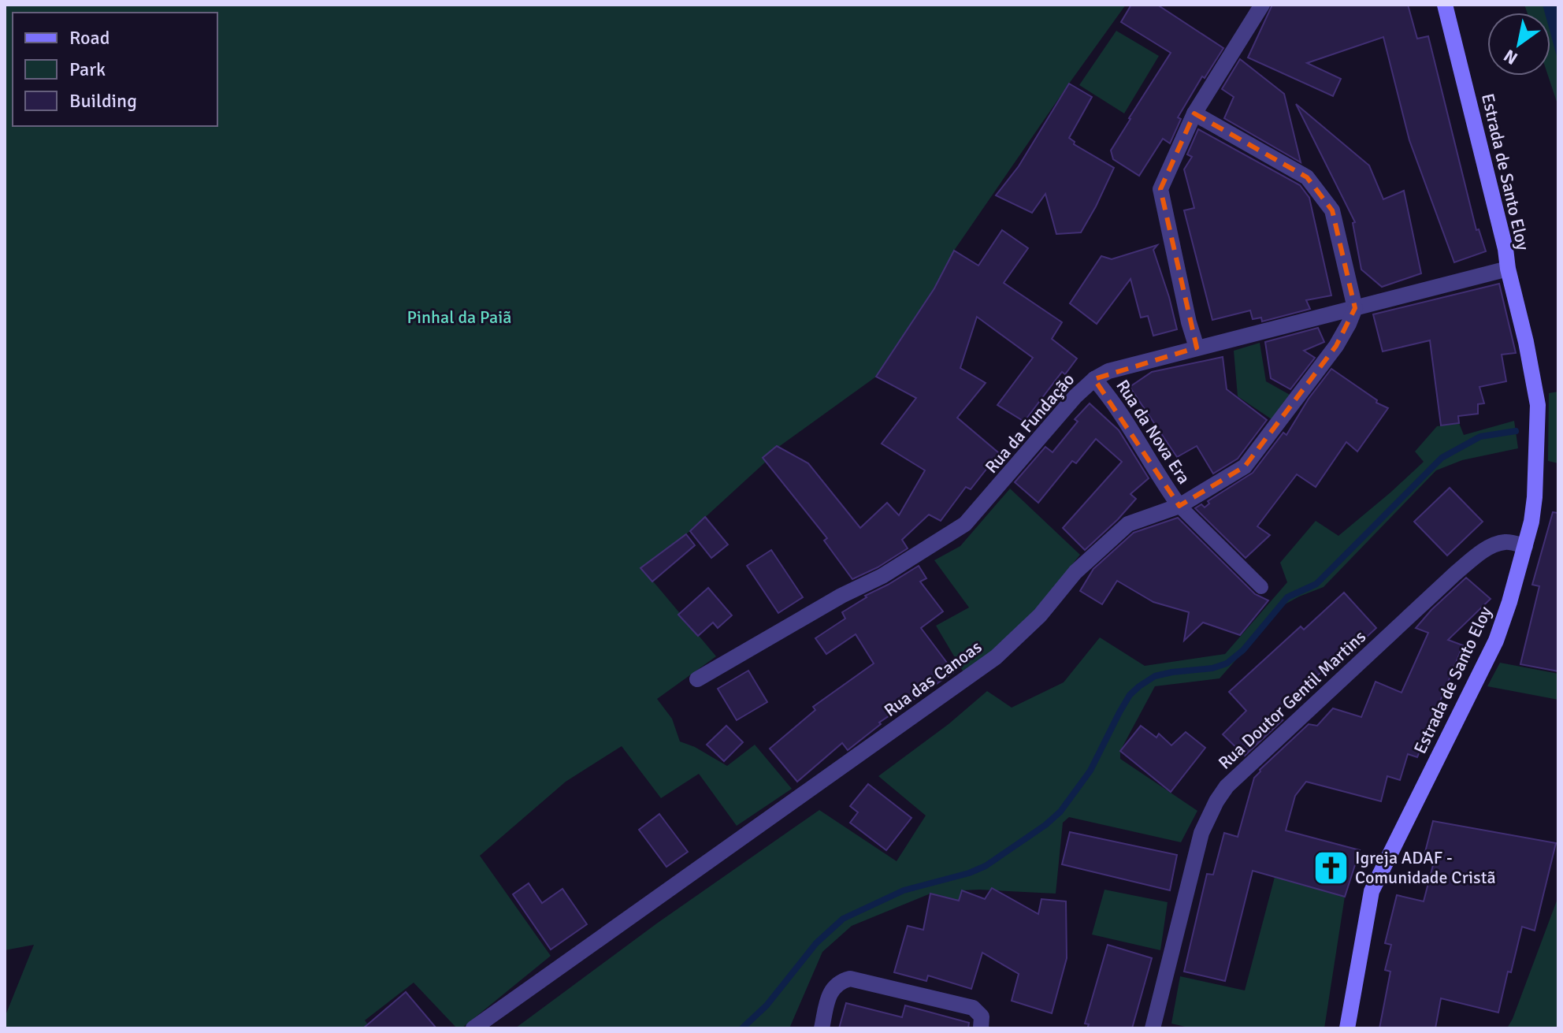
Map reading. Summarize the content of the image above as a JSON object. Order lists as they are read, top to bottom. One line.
{"streets":{"main road":["Estrada de Santo Eloy"],"street":["Rua da Fundação","Rua da Nova Era","Rua das Canoas","Rua Doutor Gentil Martins"]},"crossings":[["Estrada de Santo Eloy","Rua da Fundação"],["Estrada de Santo Eloy","Rua Doutor Gentil Martins"],["Rua da Fundação","Rua da Nova Era"],["Rua da Fundação","Rua das Canoas"],["Rua da Nova Era","Rua das Canoas"]],"parks":["Pinhal da Paiã"],"places":{"church":["Igreja ADAF - Comunidade Cristã"]},"legend":["Road","Park","Building"],"north":"bottom left"}
